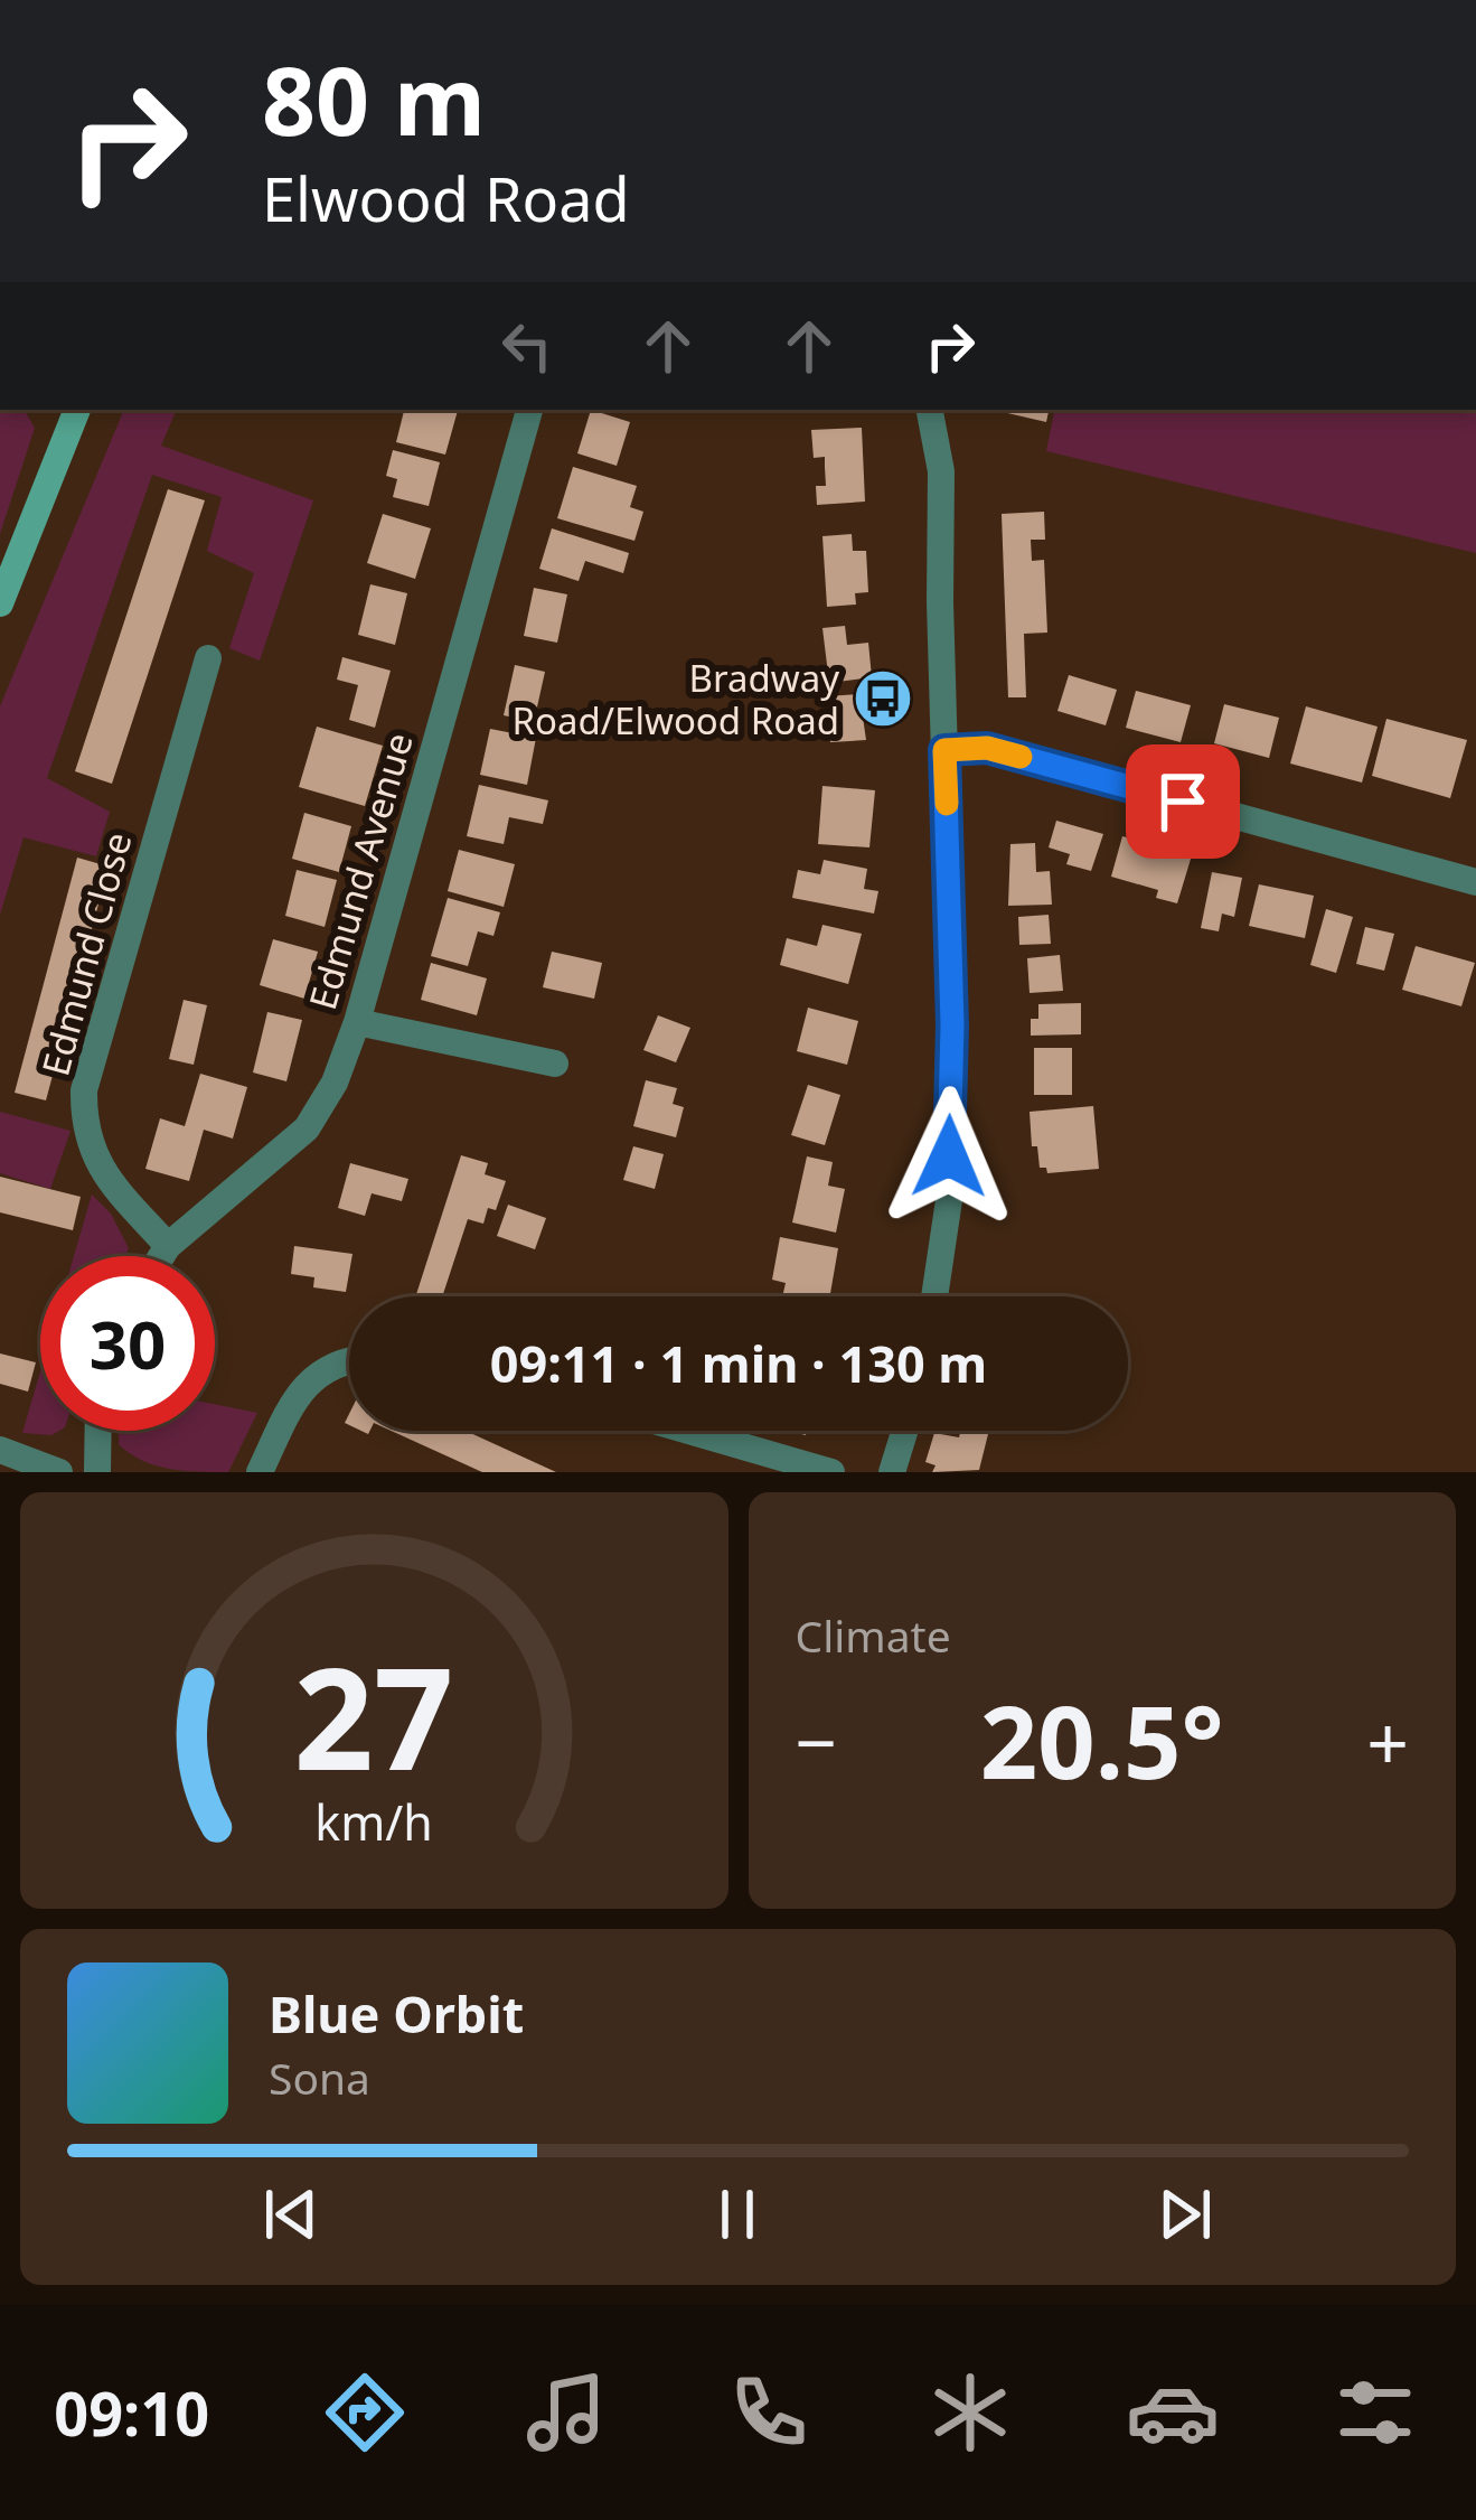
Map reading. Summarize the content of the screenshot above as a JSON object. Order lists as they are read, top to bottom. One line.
{"streets":{"street":["Edmund Avenue","Edmund Close"]},"crossings":[["Edmund Avenue","Edmund Close"]],"places":{"bus stop":["Bradway Road/Elwood Road"]},"page":{"turn":["80 m","Elwood Road"],"limit":"30","trip":"09:11 · 1 min · 130 m","tile":"Climate","heat":["−","20.5°","+"],"song":["Blue Orbit","Sona"],"tabs":"09:10","gauge":["27","km/h"]}}
